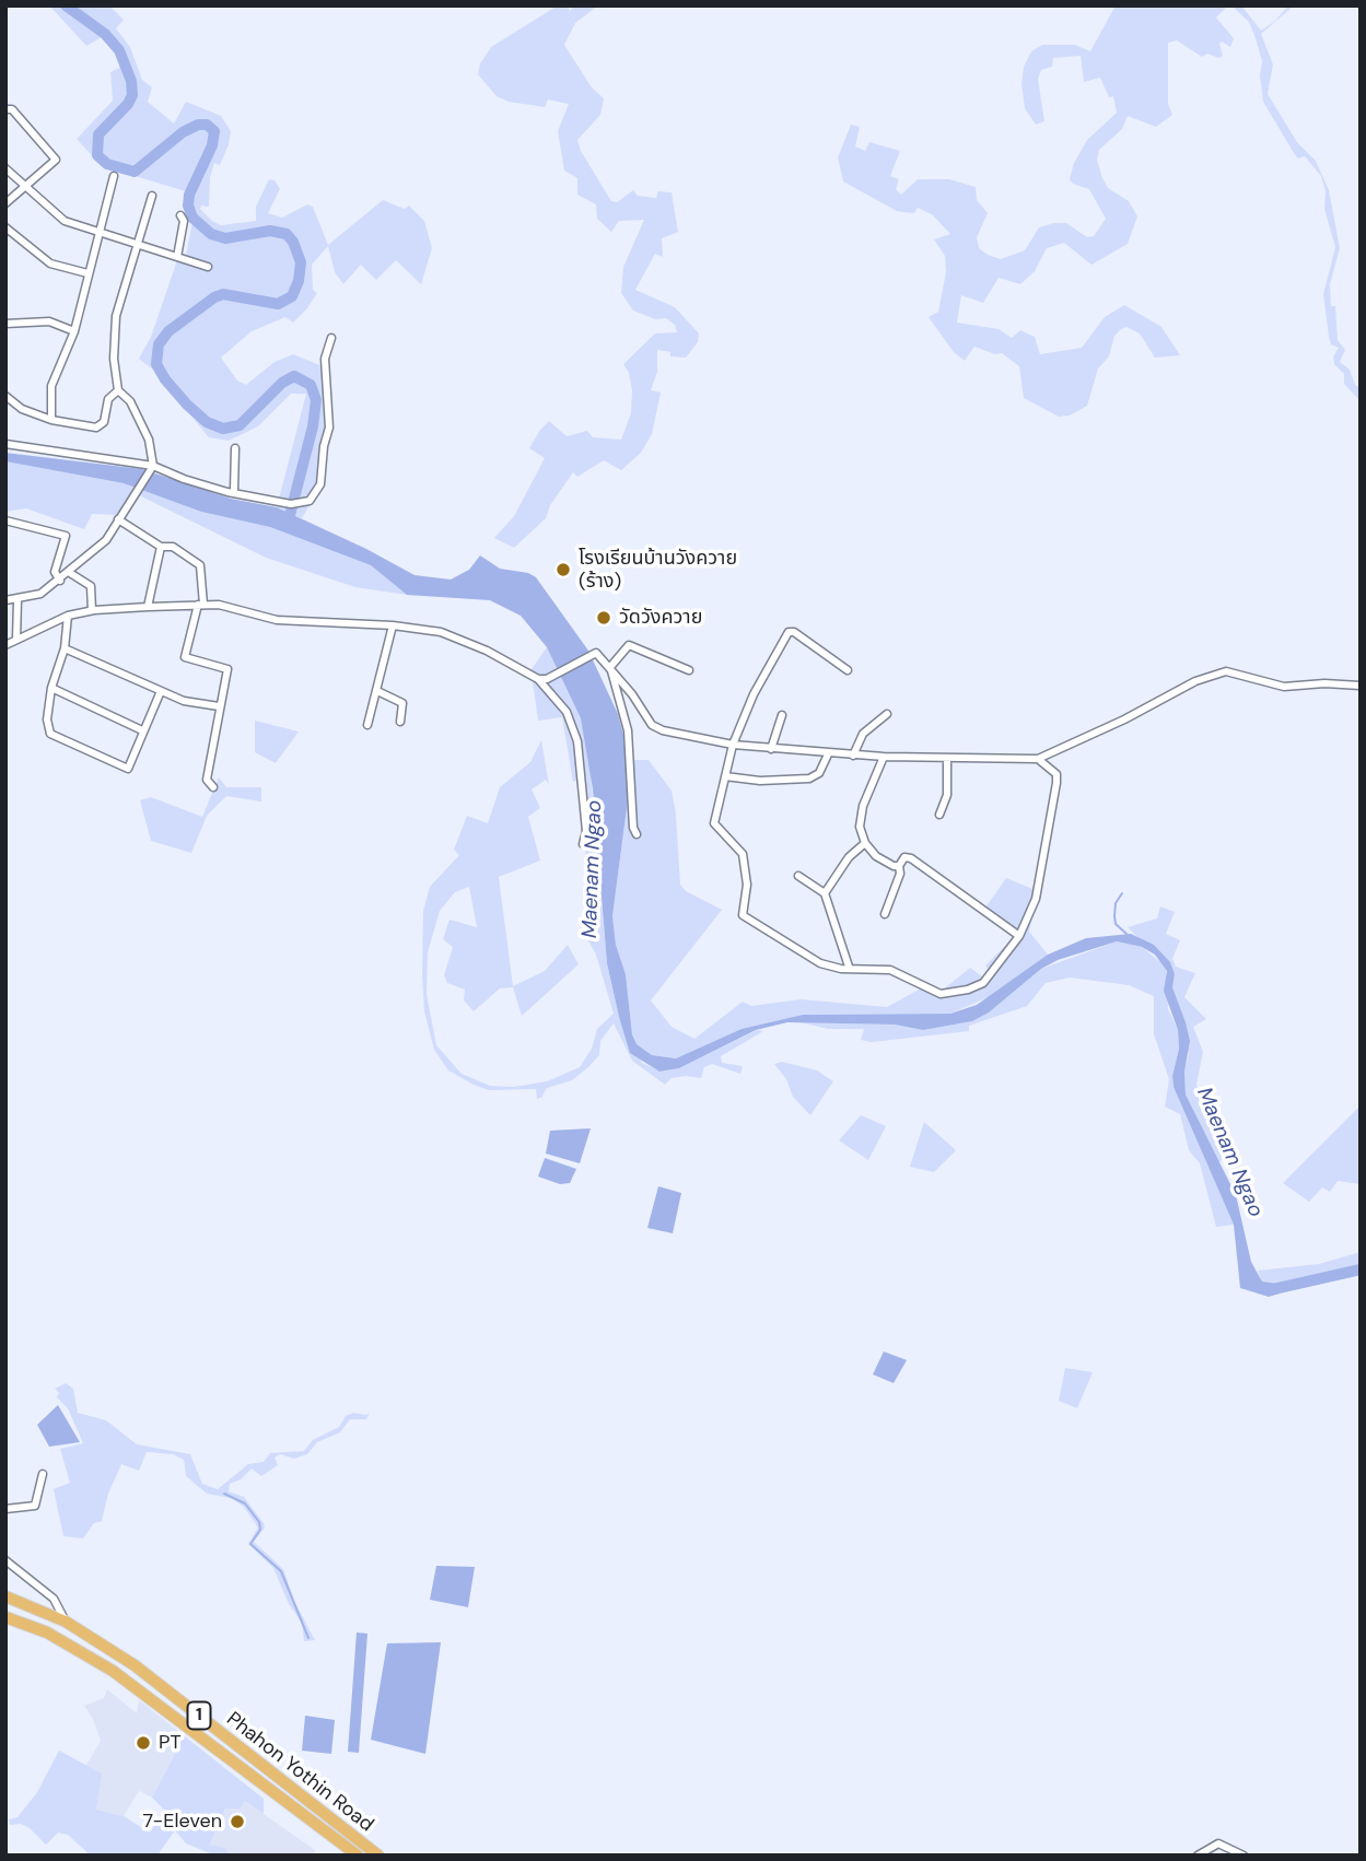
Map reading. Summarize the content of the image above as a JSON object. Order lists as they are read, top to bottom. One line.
{"streets":{"highway":["1","Phahon Yothin Road"]},"water":["Maenam Ngao"],"places":["โรงเรียนบ้านวังควาย (ร้าง)","วัดวังควาย","PT","7-Eleven"]}
